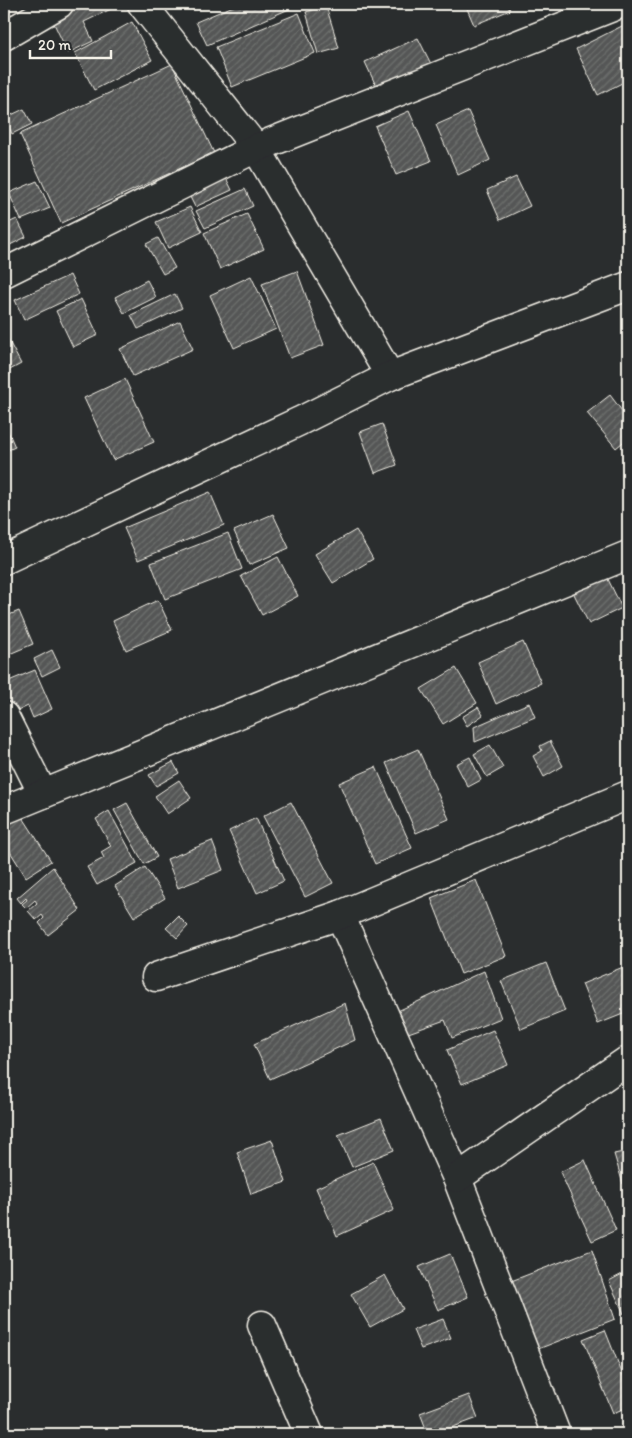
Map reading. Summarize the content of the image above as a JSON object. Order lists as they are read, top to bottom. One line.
{"scale_bar":"20 m"}
